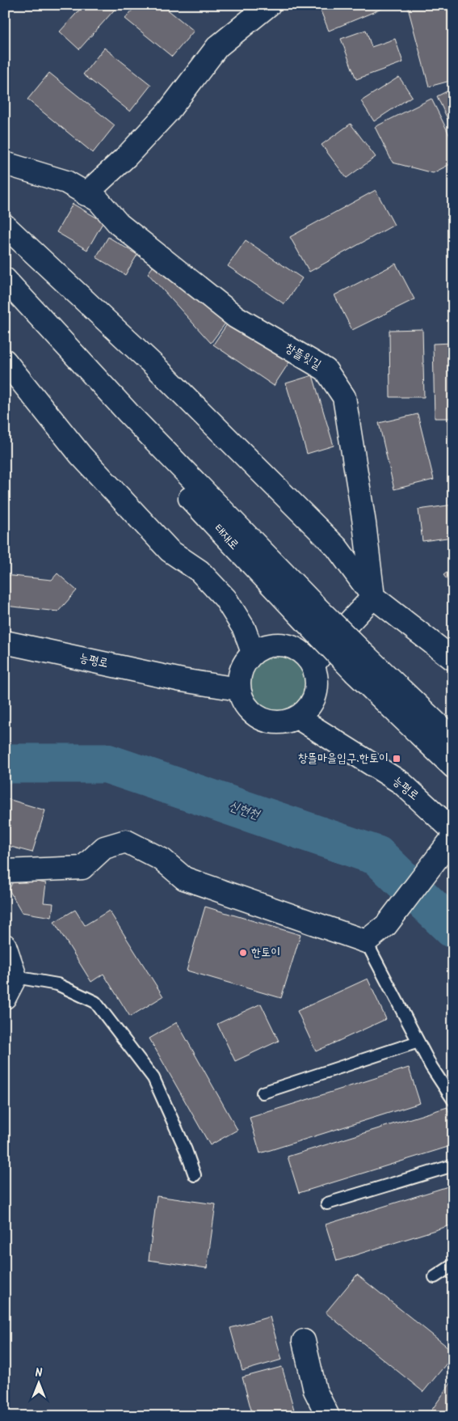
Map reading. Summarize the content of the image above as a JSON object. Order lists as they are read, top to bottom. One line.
{"streets":{"main road":["창뜰윗길","태재로","능평로"]},"water":["신현천"],"places":{"transit":["창뜰마을입구.한토이"],"other":["한토이"]},"north":"top"}
